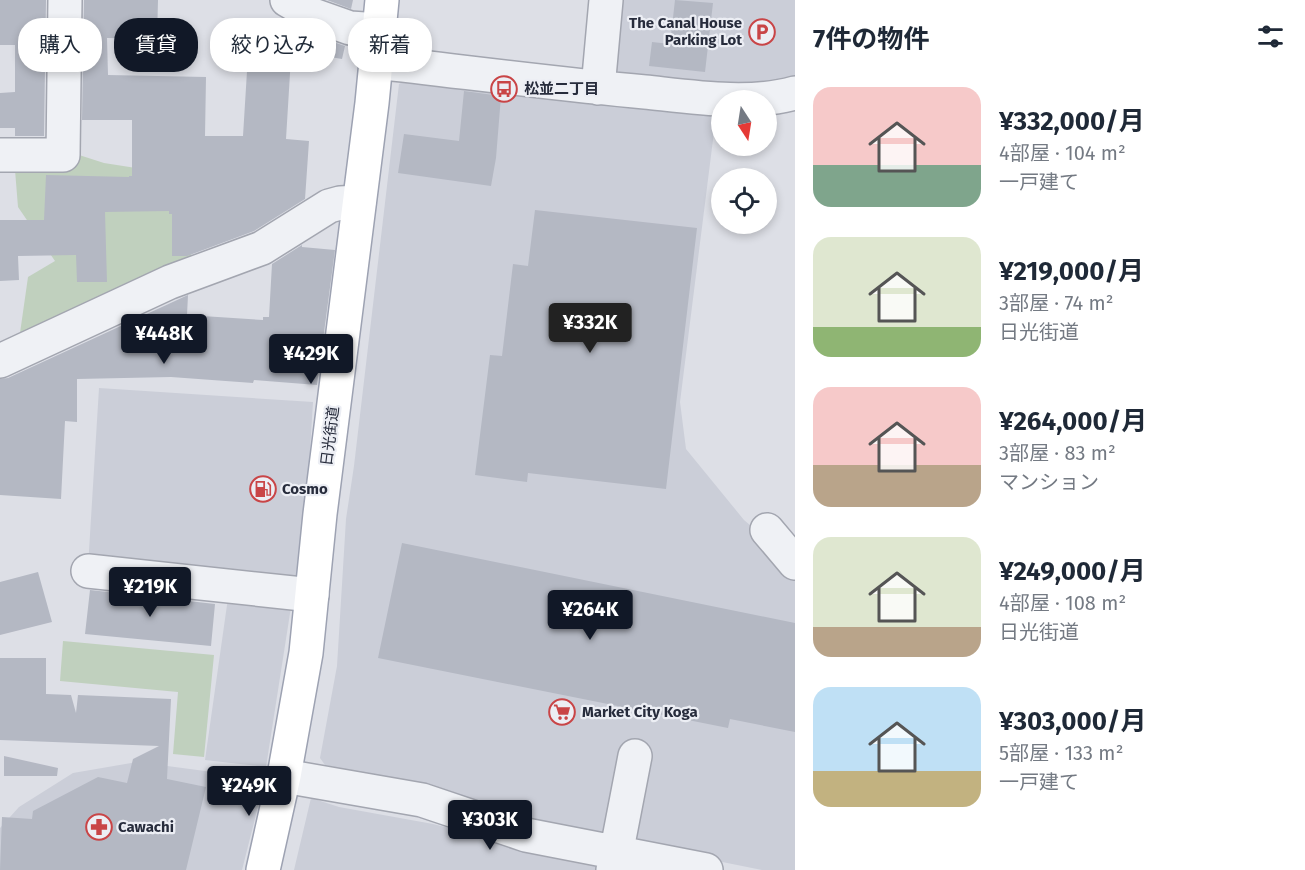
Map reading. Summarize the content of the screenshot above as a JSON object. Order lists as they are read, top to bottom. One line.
{"streets":{"main road":["日光街道"]},"places":{"parking":["The Canal House Parking Lot"],"bus stop":["松並二丁目"],"fuel station":["Cosmo"],"supermarket":["Market City Koga"],"pharmacy":["Cawachi"]},"north":"bottom","page":{"heading":"7件の物件","chip":["購入","賃貸","絞り込み","新着"],"list":[{"name":"¥332,000/月","note":"4部屋 · 104 m² · 一戸建て"},{"name":"¥219,000/月","note":"3部屋 · 74 m² · 日光街道"},{"name":"¥264,000/月","note":"3部屋 · 83 m² · マンション"},{"name":"¥249,000/月","note":"4部屋 · 108 m² · 日光街道"},{"name":"¥303,000/月","note":"5部屋 · 133 m² · 一戸建て"}],"price":["¥332K","¥448K","¥429K","¥219K","¥264K","¥249K","¥303K"]}}
